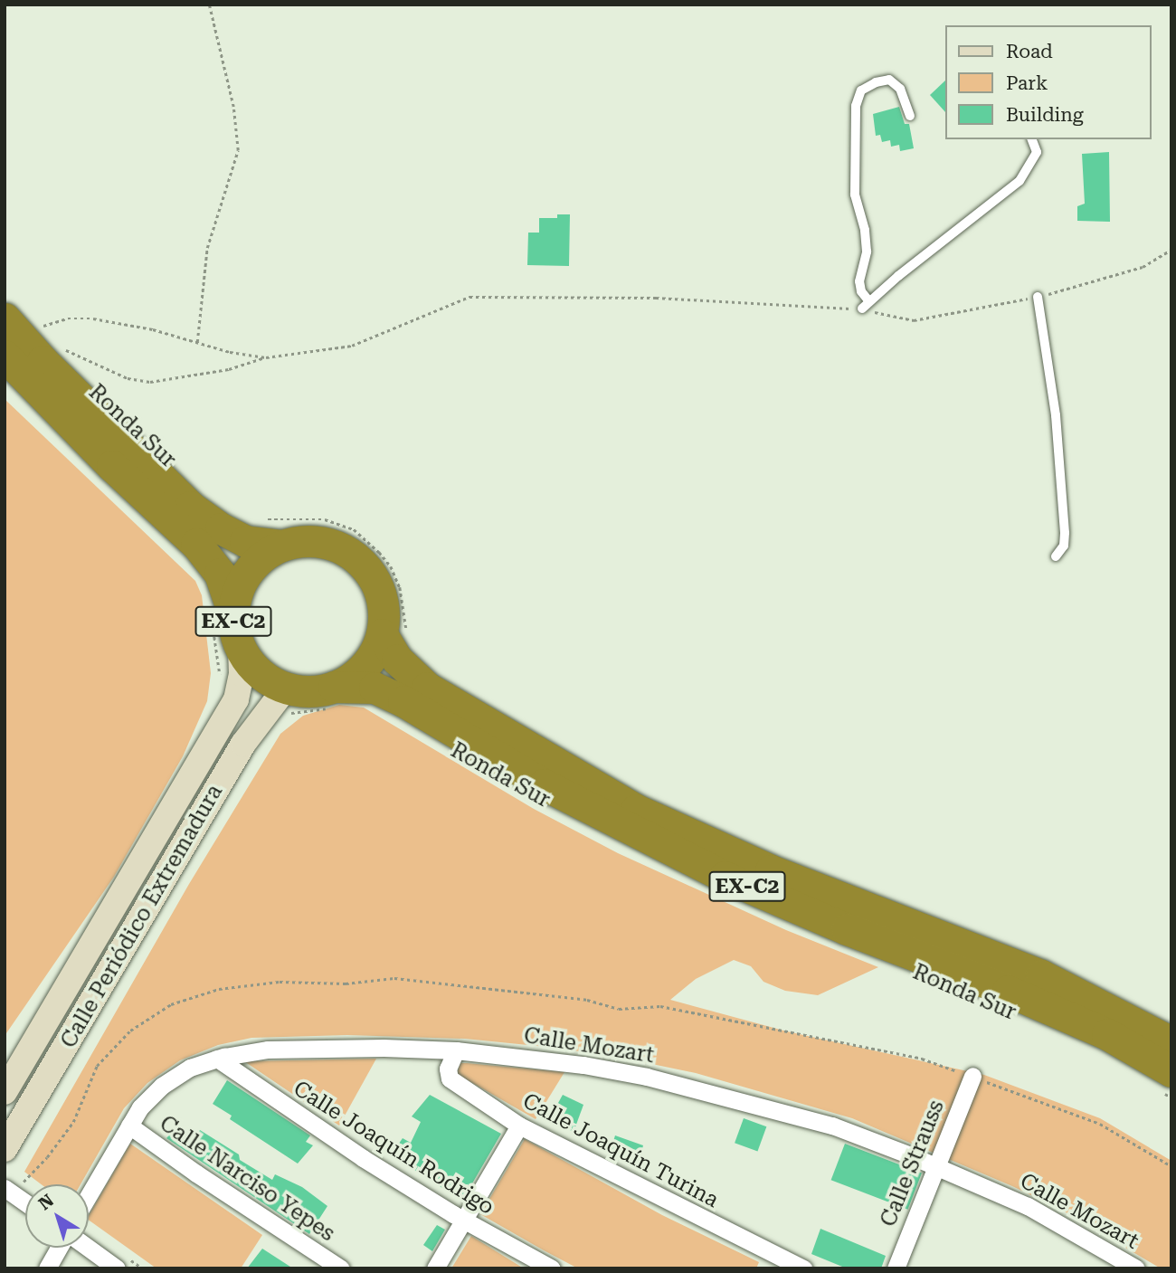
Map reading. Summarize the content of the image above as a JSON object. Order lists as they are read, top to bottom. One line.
{"streets":{"highway":["Ronda Sur","EX-C2"],"main road":["Calle Periódico Extremadura"],"street":["Calle Mozart","Calle Joaquín Rodrigo","Calle Joaquín Turina","Calle Strauss","Calle Narciso Yepes"]},"crossings":[["Ronda Sur","EX-C2"],["Ronda Sur","Calle Periódico Extremadura"],["EX-C2","Calle Periódico Extremadura"],["Calle Mozart","Calle Joaquín Rodrigo"],["Calle Mozart","Calle Joaquín Turina"],["Calle Mozart","Calle Strauss"],["Calle Mozart","Calle Narciso Yepes"]],"legend":["Road","Park","Building"],"north":"top left"}
